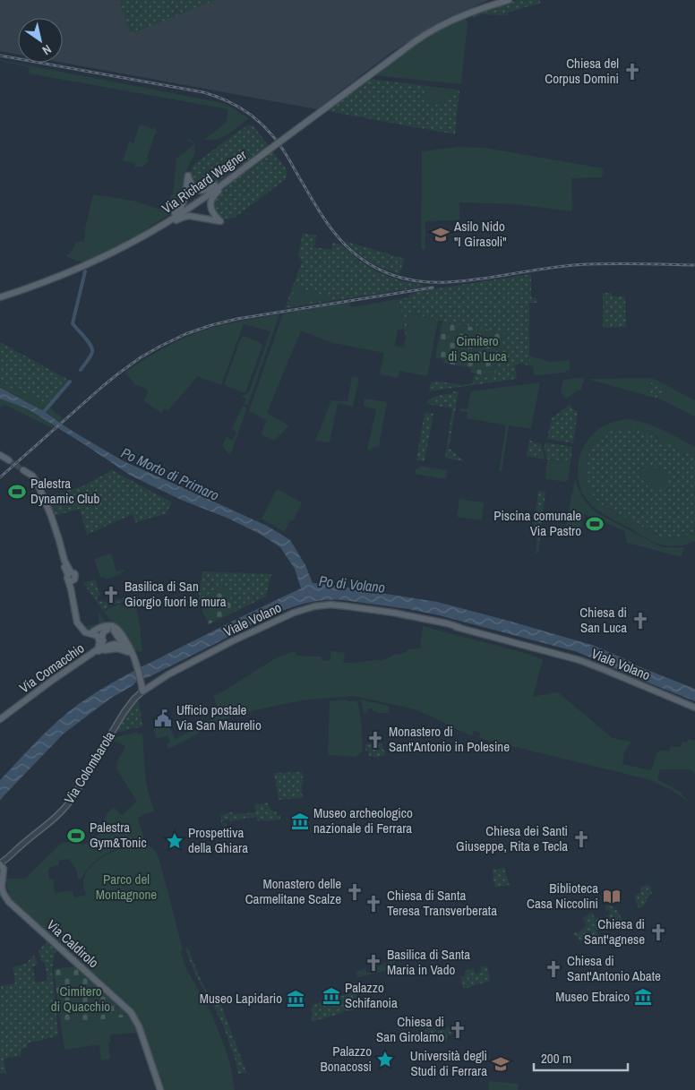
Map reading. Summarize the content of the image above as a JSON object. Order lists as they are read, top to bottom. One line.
{"streets":{"main road":["Via Richard Wagner","Viale Volano","Via Comacchio","Via Caldirolo"],"street":["Via Colombarola"]},"crossings":[["Viale Volano","Via Colombarola"],["Via Colombarola","Via Caldirolo"]],"water":["Po Morto di Primaro","Po di Volano"],"parks":["Cimitero di San Luca","Parco del Montagnone","Cimitero di Quacchio"],"places":{"church":["Chiesa del Corpus Domini","Basilica di San Giorgio fuori le mura","Chiesa di San Luca","Monastero di Sant'Antonio in Polesine","Chiesa dei Santi Giuseppe, Rita e Tecla","Monastero delle Carmelitane Scalze","Chiesa di Santa Teresa Transverberata","Chiesa di Sant'agnese","Basilica di Santa Maria in Vado","Chiesa di Sant'Antonio Abate","Chiesa di San Girolamo"],"school or university":["Asilo Nido \"I Girasoli\"","Università degli Studi di Ferrara"],"sports":["Palestra Dynamic Club","Piscina comunale Via Pastro","Palestra Gym&Tonic"],"public building":["Ufficio postale Via San Maurelio"],"museum":["Museo archeologico nazionale di Ferrara","Palazzo Schifanoia","Museo Ebraico","Museo Lapidario"],"place":["Prospettiva della Ghiara","Palazzo Bonacossi"],"library":["Biblioteca Casa Niccolini"]},"scale_bar":"200 m","north":"bottom right"}
